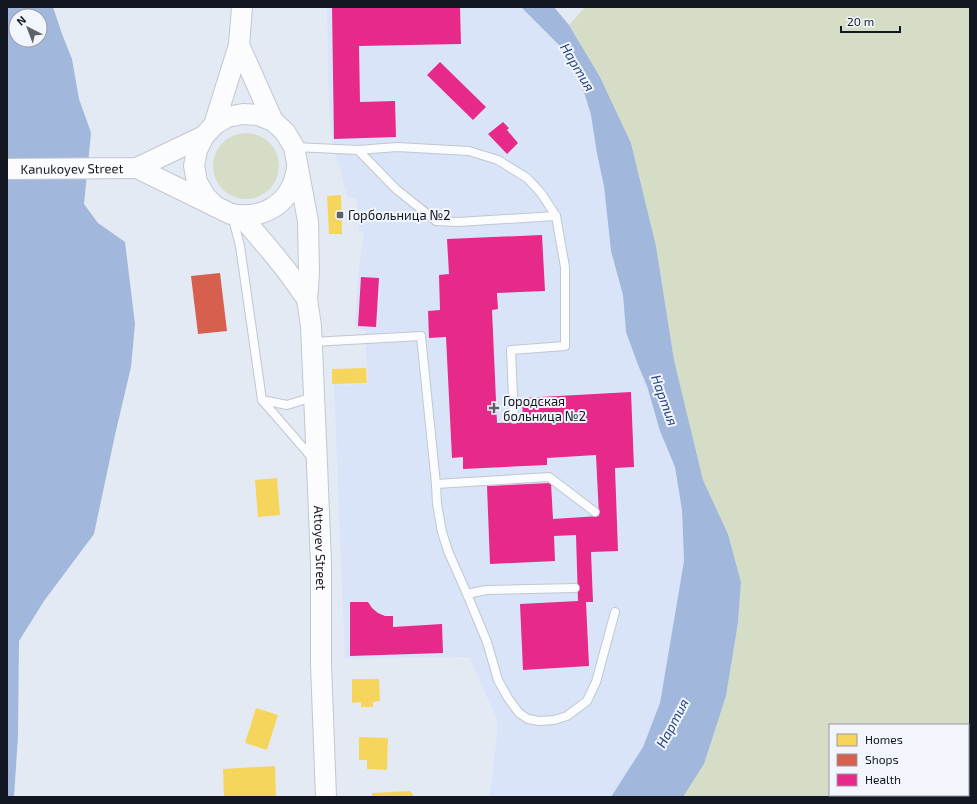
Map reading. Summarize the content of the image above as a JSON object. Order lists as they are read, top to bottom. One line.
{"streets":{"street":["Kanukoyev Street","Attoyev Street"]},"water":["Нартия"],"places":{"transit":["Горбольница №2"],"health":["Городская больница №2"]},"legend":["Homes","Shops","Health"],"scale_bar":"20 m","north":"top left"}
